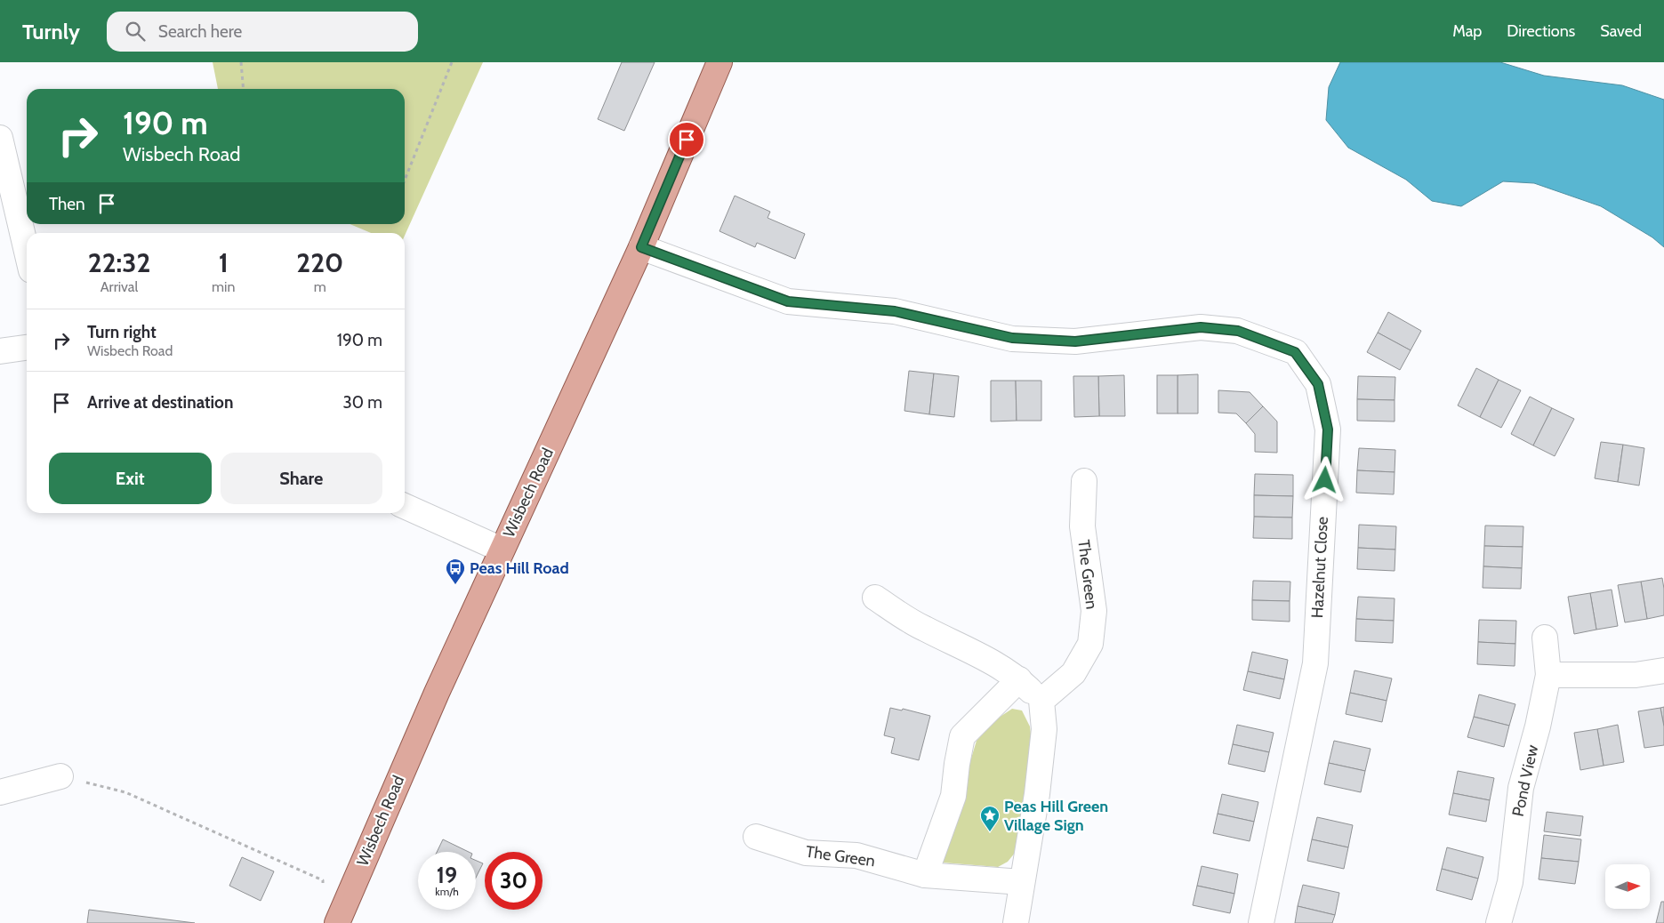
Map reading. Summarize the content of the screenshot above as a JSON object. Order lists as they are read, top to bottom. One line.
{"streets":{"main road":["Wisbech Road"],"street":["Hazelnut Close","The Green","Pond View"]},"crossings":[["Wisbech Road","Hazelnut Close"]],"places":{"bus stop":["Peas Hill Road"],"place":["Peas Hill Green Village Sign"]},"north":"right","page":{"header":"Turnly","search":"Search here","nav":["Map","Directions","Saved"],"turn":["190 m","Wisbech Road"],"then":"Then","eta":["22:32","Arrival","1","min","220","m"],"list":[{"name":"Turn right","note":"Wisbech Road","value":"190 m"},{"name":"Arrive at destination","value":"30 m"}],"buttons":["Exit","Share"],"speed":"19 km/h","limit":"30"}}
